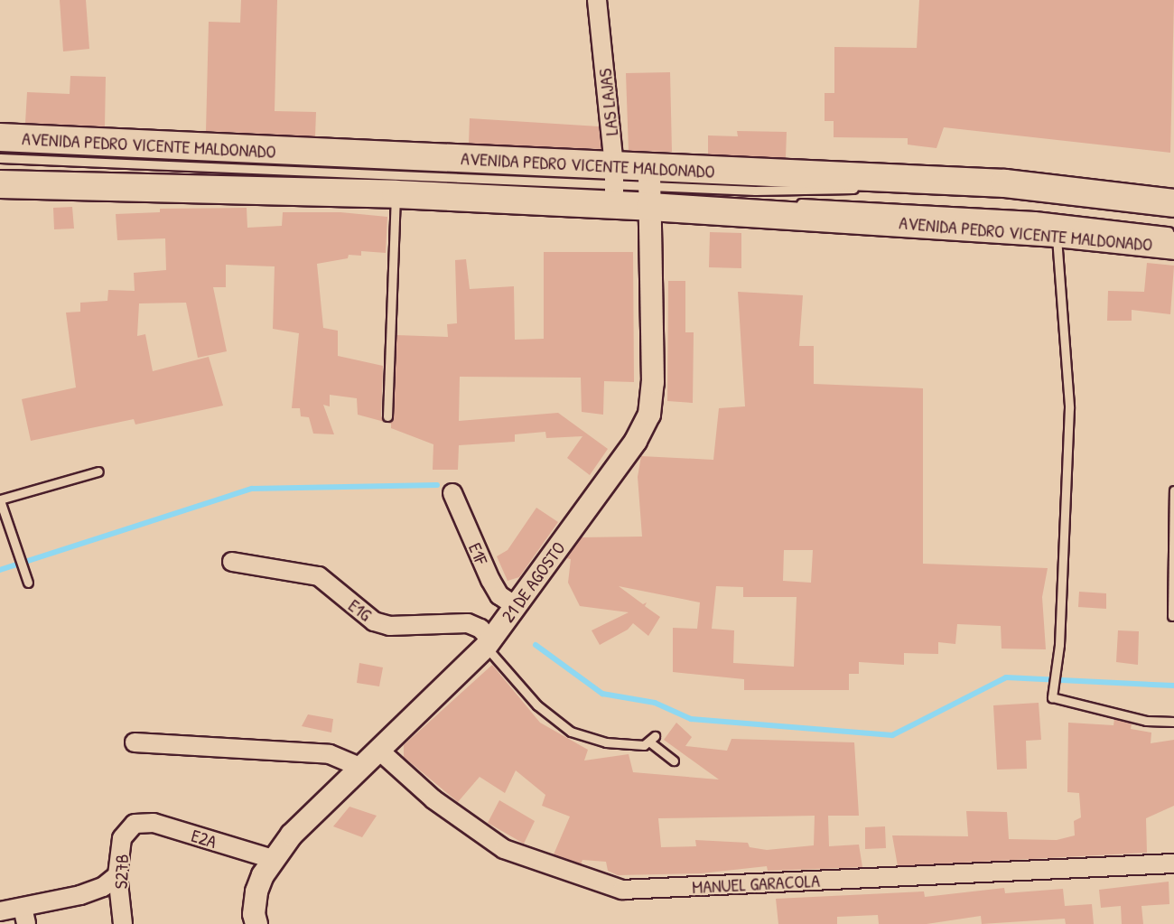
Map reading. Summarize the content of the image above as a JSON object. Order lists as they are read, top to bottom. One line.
{"streets":{"main road":["AVENIDA PEDRO VICENTE MALDONADO"],"street":["LAS LAJAS","E1F","21 DE AGOSTO","E1G","E2A","S27B","MANUEL GARACOLA"]},"crossings":[["LAS LAJAS","AVENIDA PEDRO VICENTE MALDONADO"],["AVENIDA PEDRO VICENTE MALDONADO","21 DE AGOSTO"],["E1F","21 DE AGOSTO"],["21 DE AGOSTO","E1G"],["21 DE AGOSTO","E2A"],["21 DE AGOSTO","MANUEL GARACOLA"],["E2A","S27B"]]}
